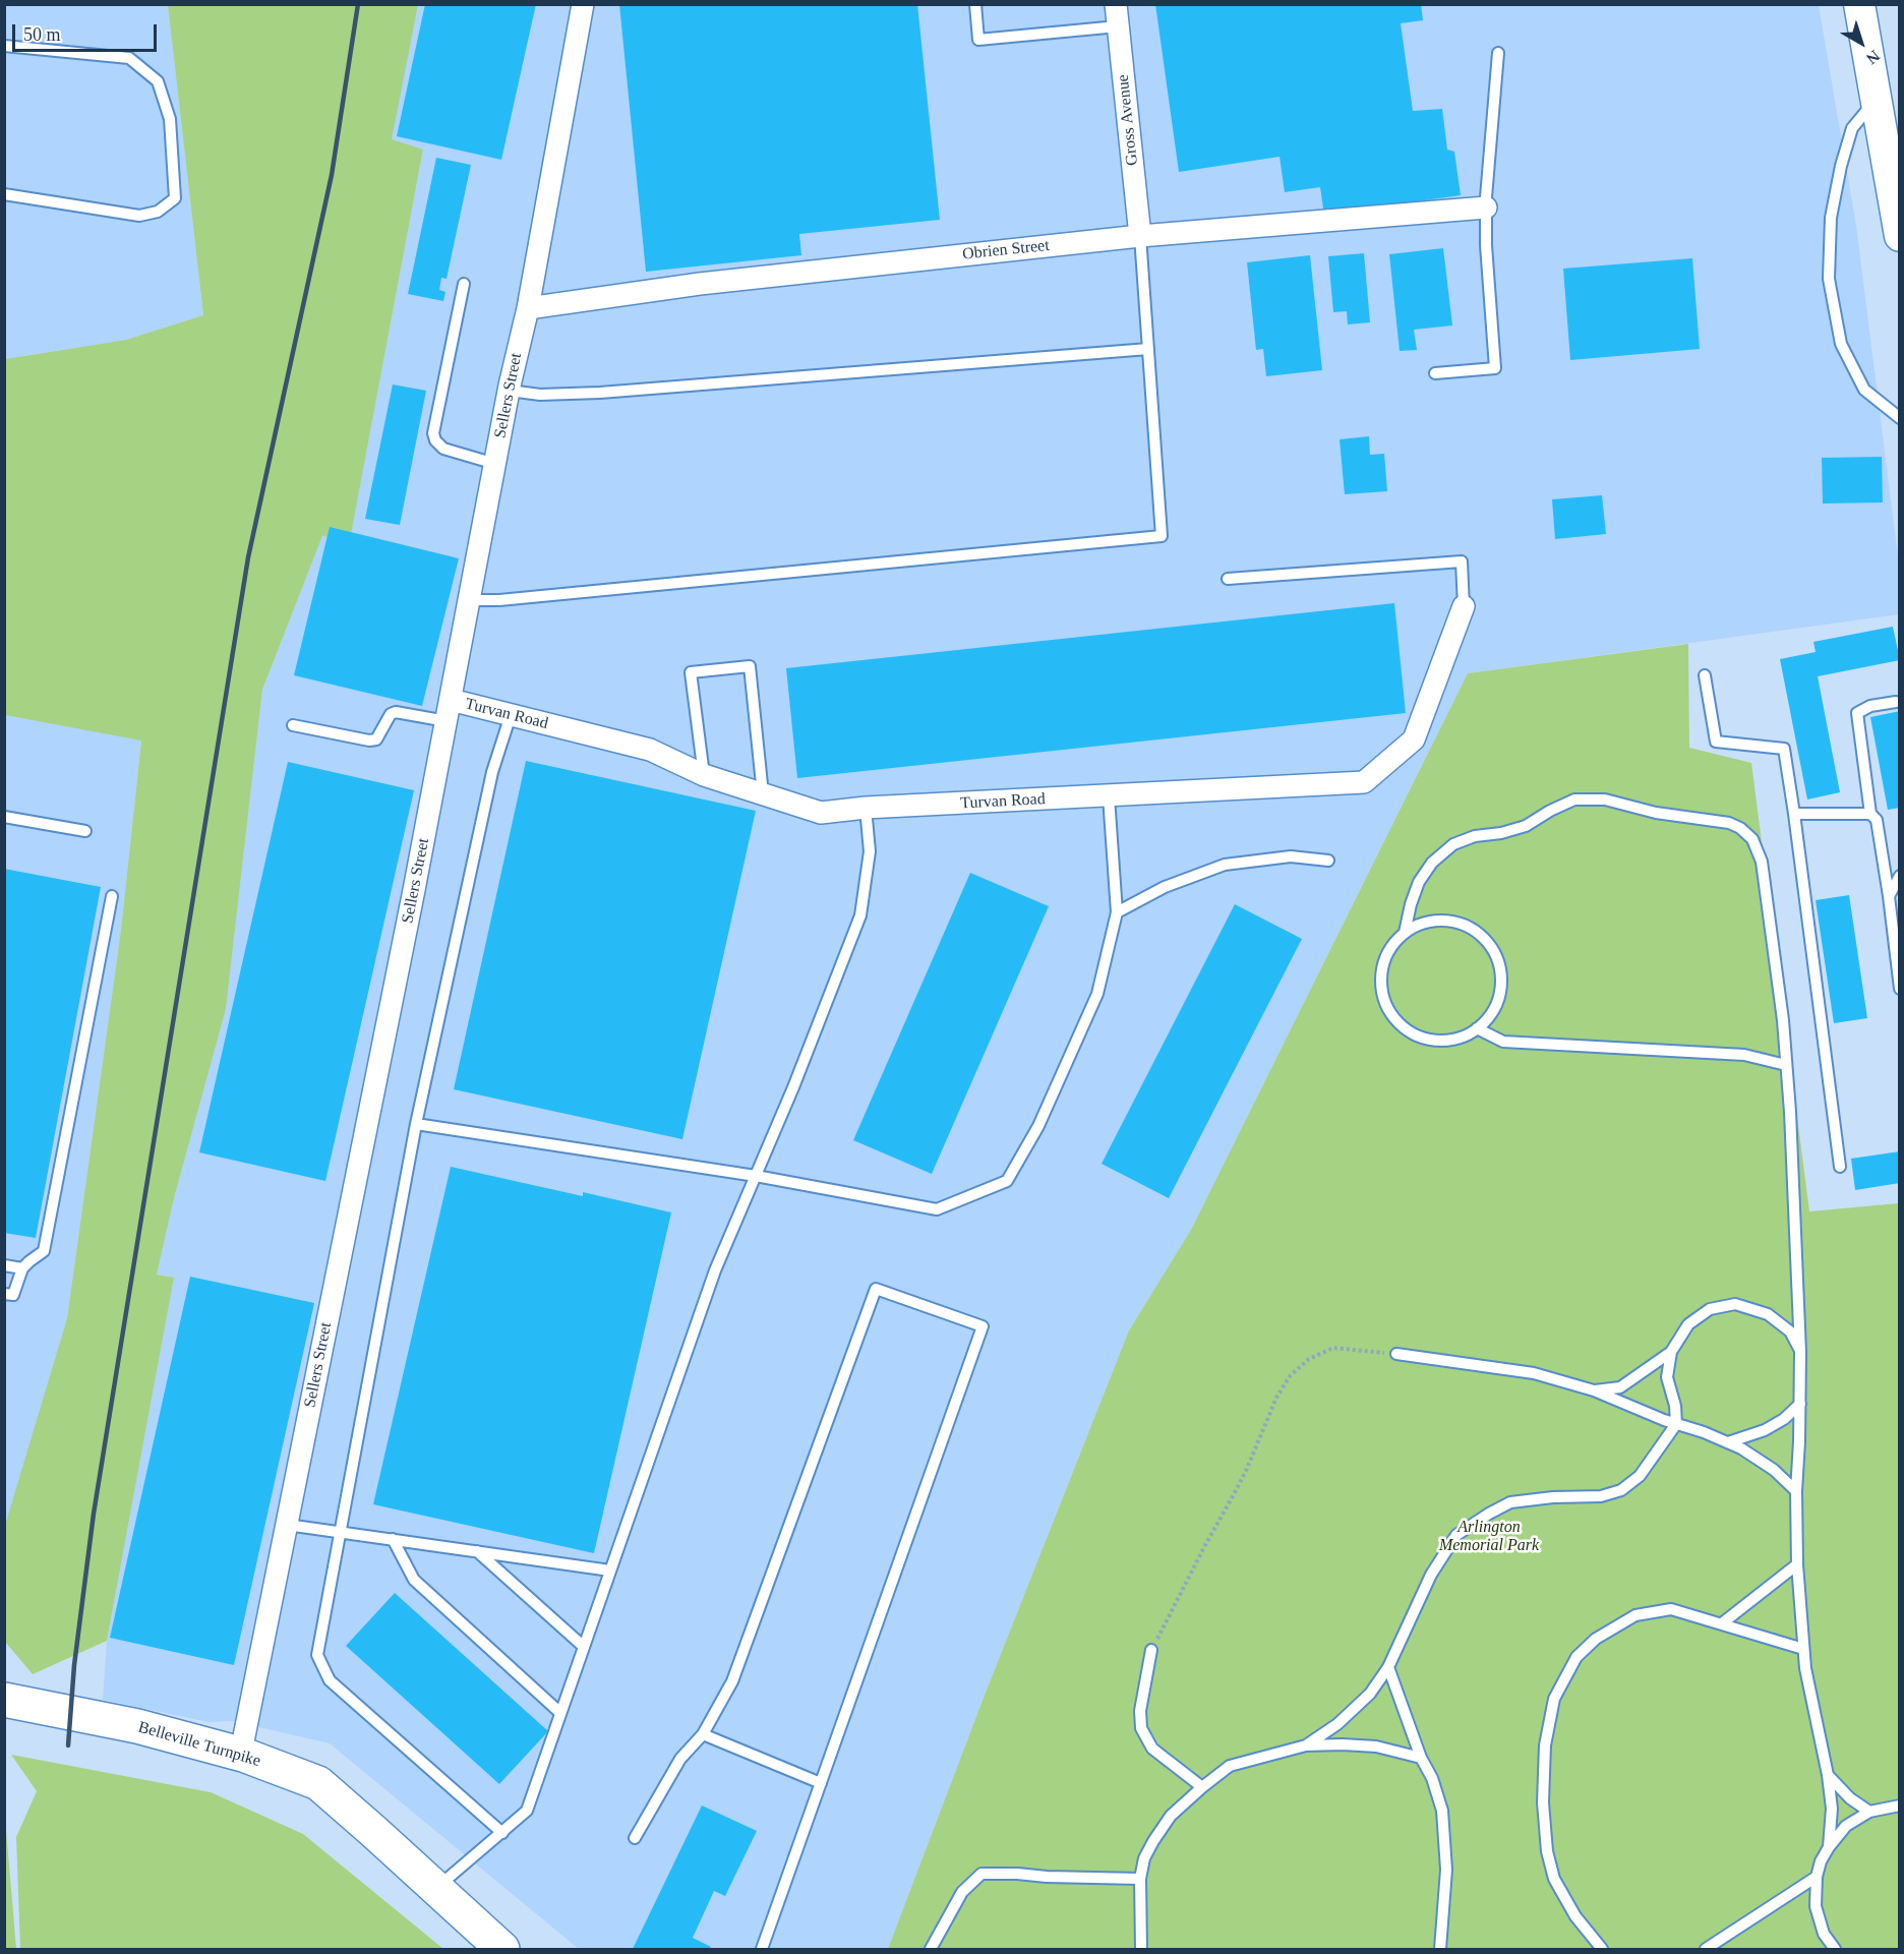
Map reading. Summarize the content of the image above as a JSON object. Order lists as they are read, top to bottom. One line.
{"streets":{"main road":["Belleville Turnpike"],"street":["Gross Avenue","Obrien Street","Sellers Street","Turvan Road"]},"crossings":[["Gross Avenue","Obrien Street"],["Obrien Street","Sellers Street"],["Sellers Street","Turvan Road"],["Sellers Street","Belleville Turnpike"]],"parks":["Arlington Memorial Park"],"scale_bar":"50 m","north":"bottom right"}
